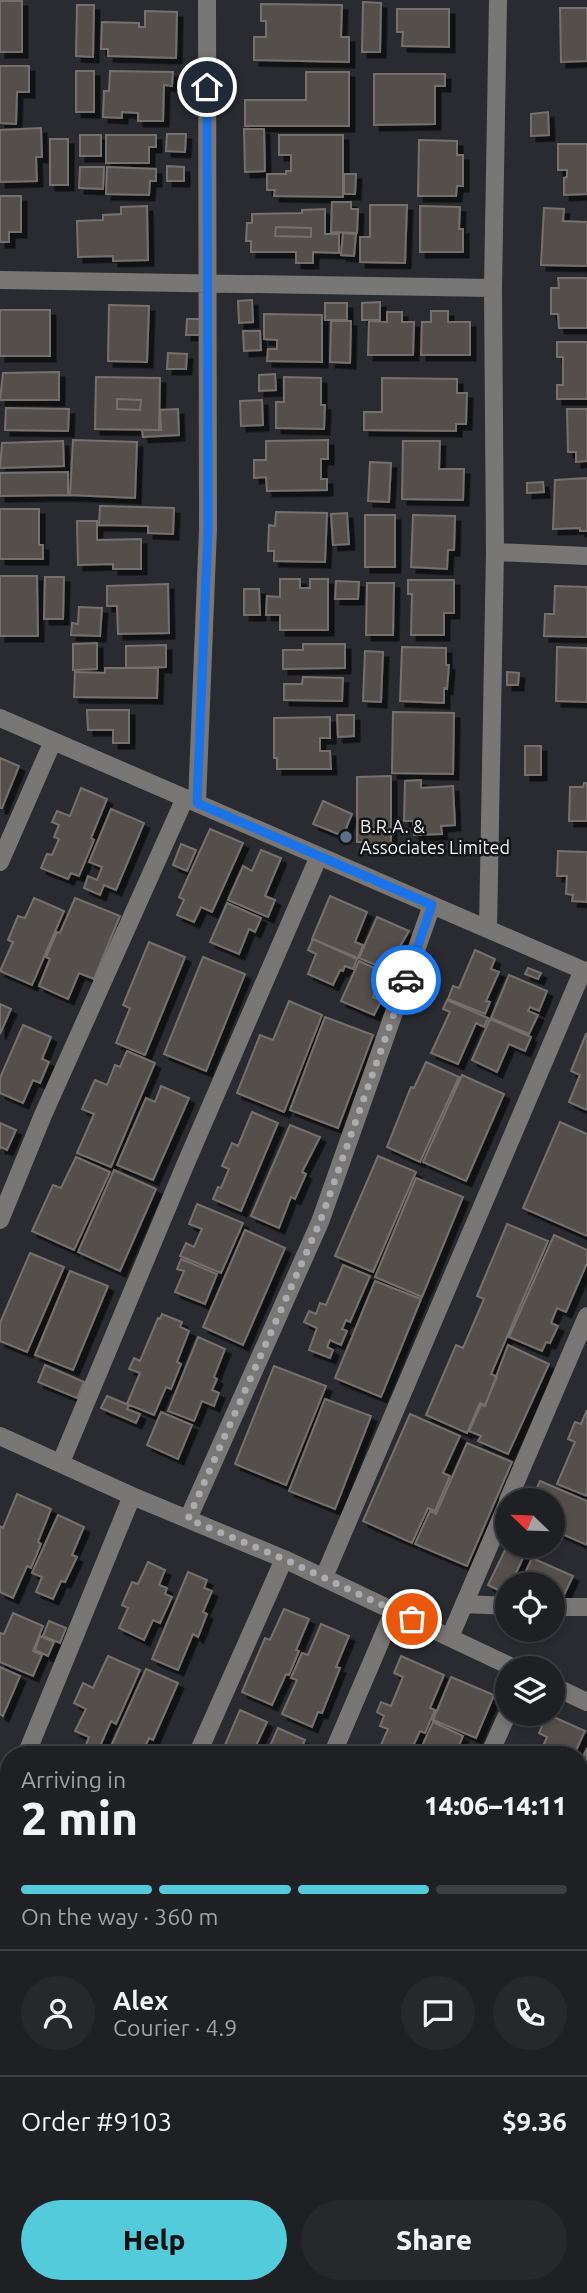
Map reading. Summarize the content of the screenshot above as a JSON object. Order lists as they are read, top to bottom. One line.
{"places":["B.R.A. & Associates Limited"],"north":"top left","page":{"heading":["2 min","Arriving in","14:06–14:11"],"panel":["Alex","Courier · 4.9","Order #9103","$9.36"],"bar":"On the way · 360 m","buttons":["Help","Share"]}}
